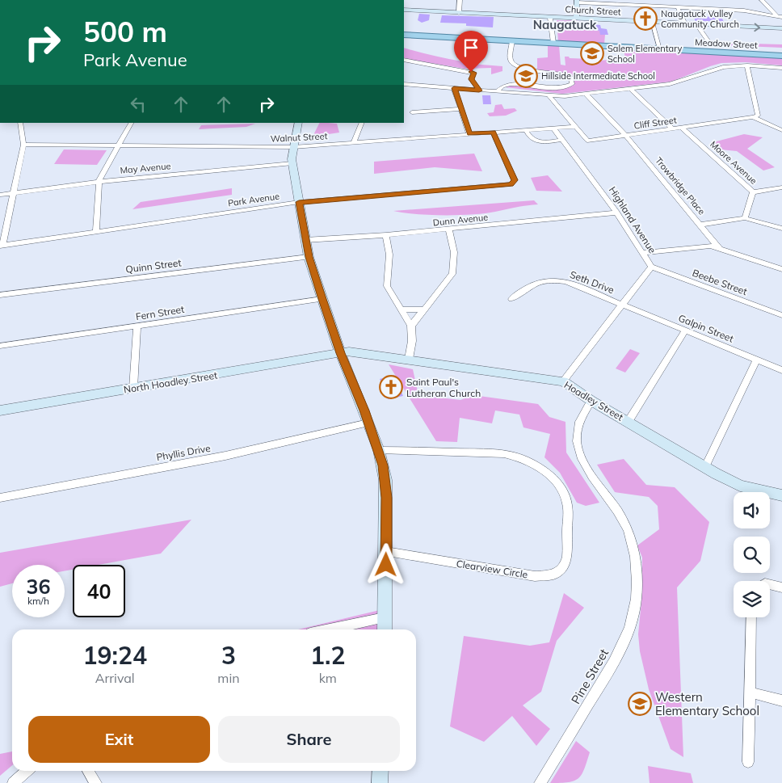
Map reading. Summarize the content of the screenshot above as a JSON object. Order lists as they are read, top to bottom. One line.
{"streets":{"main road":["Meadow Street"],"street":["Church Street","Cliff Street","Walnut Street","Moore Avenue","May Avenue","Trowbridge Place","Park Avenue","Dunn Avenue","Highland Avenue","Quinn Street","Seth Drive","Beebe Street","Fern Street","Galpin Street","North Hoadley Street","Hoadley Street","Phyllis Drive","Clearview Circle","Pine Street"]},"crossings":[["Cliff Street","Walnut Street"],["Cliff Street","Moore Avenue"],["Cliff Street","Trowbridge Place"],["Walnut Street","Park Avenue"],["Walnut Street","Highland Avenue"],["Dunn Avenue","Highland Avenue"],["Highland Avenue","Seth Drive"],["Highland Avenue","Beebe Street"],["Highland Avenue","Galpin Street"],["Highland Avenue","Hoadley Street"],["Seth Drive","Galpin Street"],["North Hoadley Street","Hoadley Street"],["Hoadley Street","Pine Street"]],"districts":["Naugatuck"],"places":{"church":["Naugatuck Valley Community Church","Saint Paul's Lutheran Church"],"school or university":["Salem Elementary School","Hillside Intermediate School","Western Elementary School"]},"page":{"turn":["500 m","Park Avenue"],"speed":"36 km/h","limit":"40","eta":["19:24","Arrival","3","min","1.2","km"],"buttons":["Exit","Share"]}}
